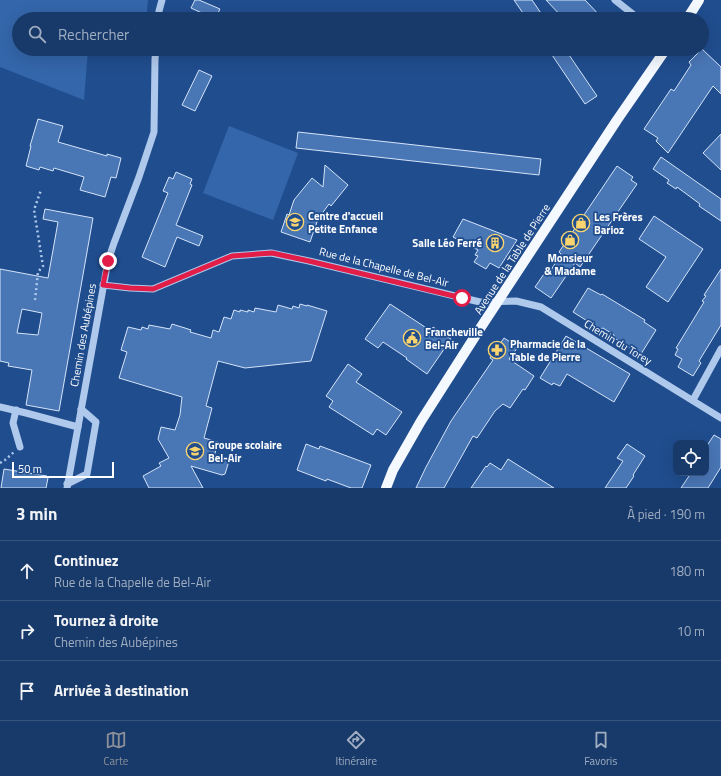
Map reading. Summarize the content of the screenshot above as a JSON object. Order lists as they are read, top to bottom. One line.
{"streets":{"main road":["Avenue de la Table de Pierre"],"street":["Rue de la Chapelle de Bel-Air","Chemin des Aubépines","Chemin du Torey"]},"crossings":[["Avenue de la Table de Pierre","Rue de la Chapelle de Bel-Air"],["Avenue de la Table de Pierre","Chemin du Torey"],["Rue de la Chapelle de Bel-Air","Chemin des Aubépines"],["Rue de la Chapelle de Bel-Air","Chemin du Torey"]],"places":{"school or university":["Centre d'accueil Petite Enfance","Groupe scolaire Bel-Air"],"shop":["Les Frères Barioz","Monsieur & Madame"],"building":["Salle Léo Ferré"],"public building":["Francheville Bel-Air"],"pharmacy":["Pharmacie de la Table de Pierre"]},"scale_bar":"50 m","page":{"search":"Rechercher","scale":"50 m","heading":["3 min","À pied · 190 m"],"list":[["Continuez","Rue de la Chapelle de Bel-Air","180 m"],["Tournez à droite","Chemin des Aubépines","10 m"],"Arrivée à destination"],"nav":["Carte","Itinéraire","Favoris"]}}
